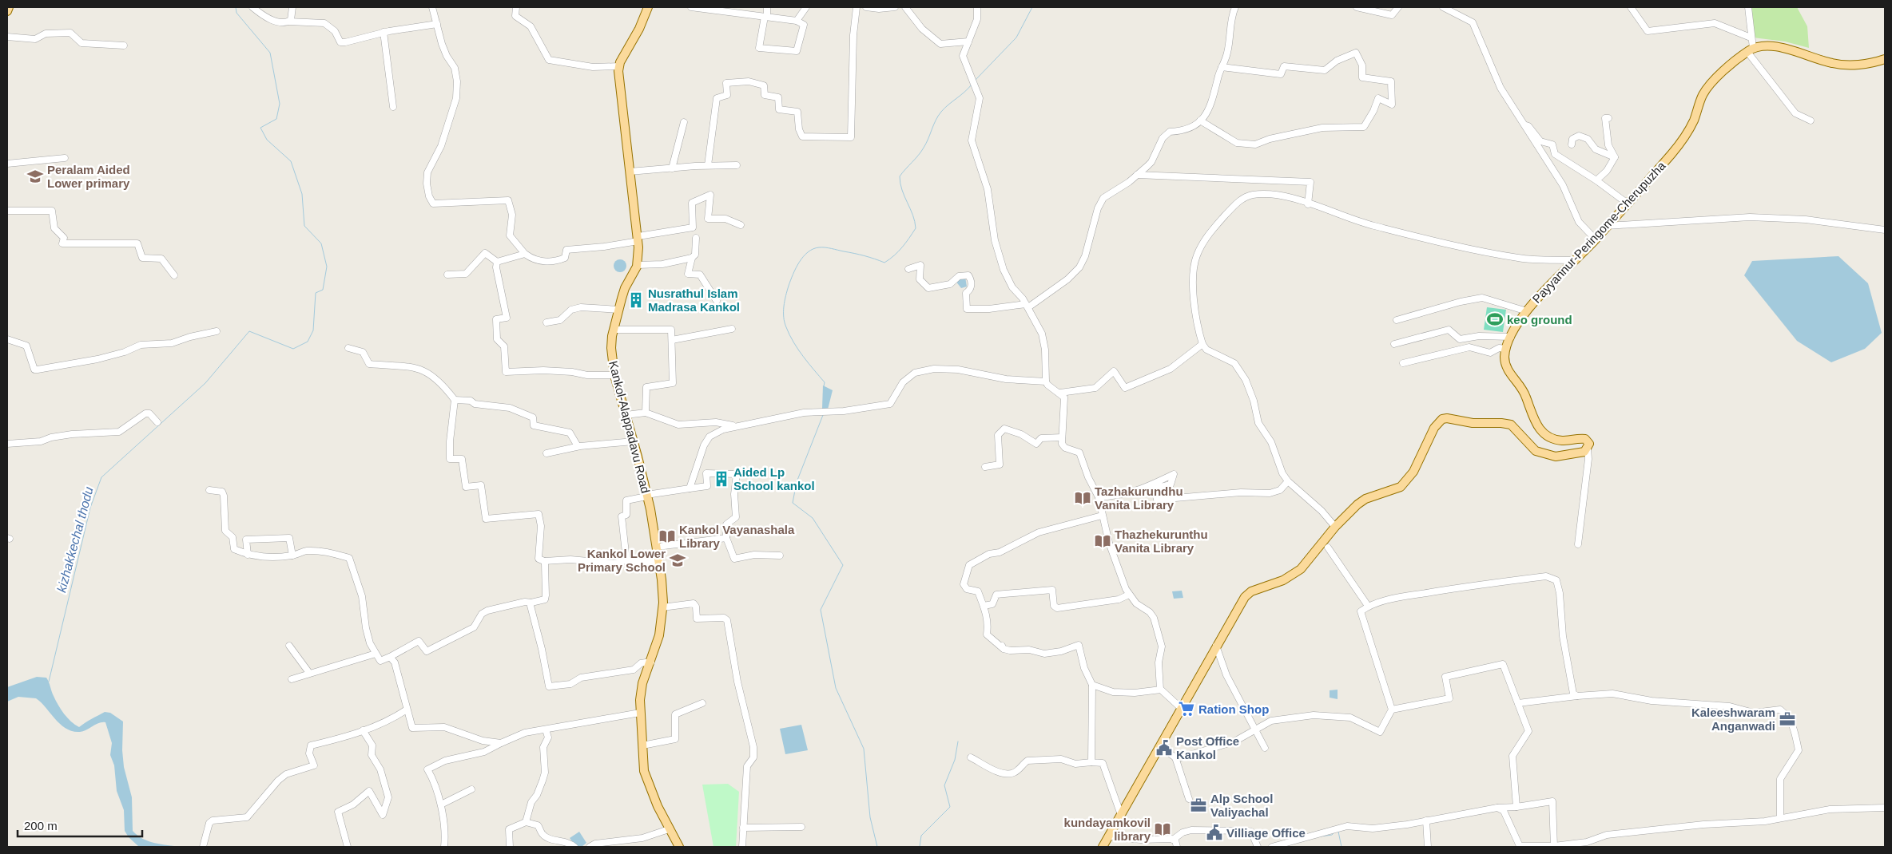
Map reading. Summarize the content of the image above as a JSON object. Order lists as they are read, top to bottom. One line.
{"streets":{"main road":["Payyannur-Peringome-Cherupuzha","Kankol-Alappadavu Road"]},"water":["kizhakkechal thodu"],"places":{"school or university":["Peralam Aided Lower primary","Kankol Lower Primary School"],"building":["Nusrathul Islam Madrasa Kankol","Aided Lp School kankol"],"sports":["keo ground"],"library":["Tazhakurundhu Vanita Library","Kankol Vayanashala Library","Thazhekurunthu Vanita Library","kundayamkovil library"],"supermarket":["Ration Shop"],"office":["Kaleeshwaram Anganwadi","Alp School Valiyachal"],"public building":["Post Office Kankol","Villiage Office"]},"scale_bar":"200 m"}
